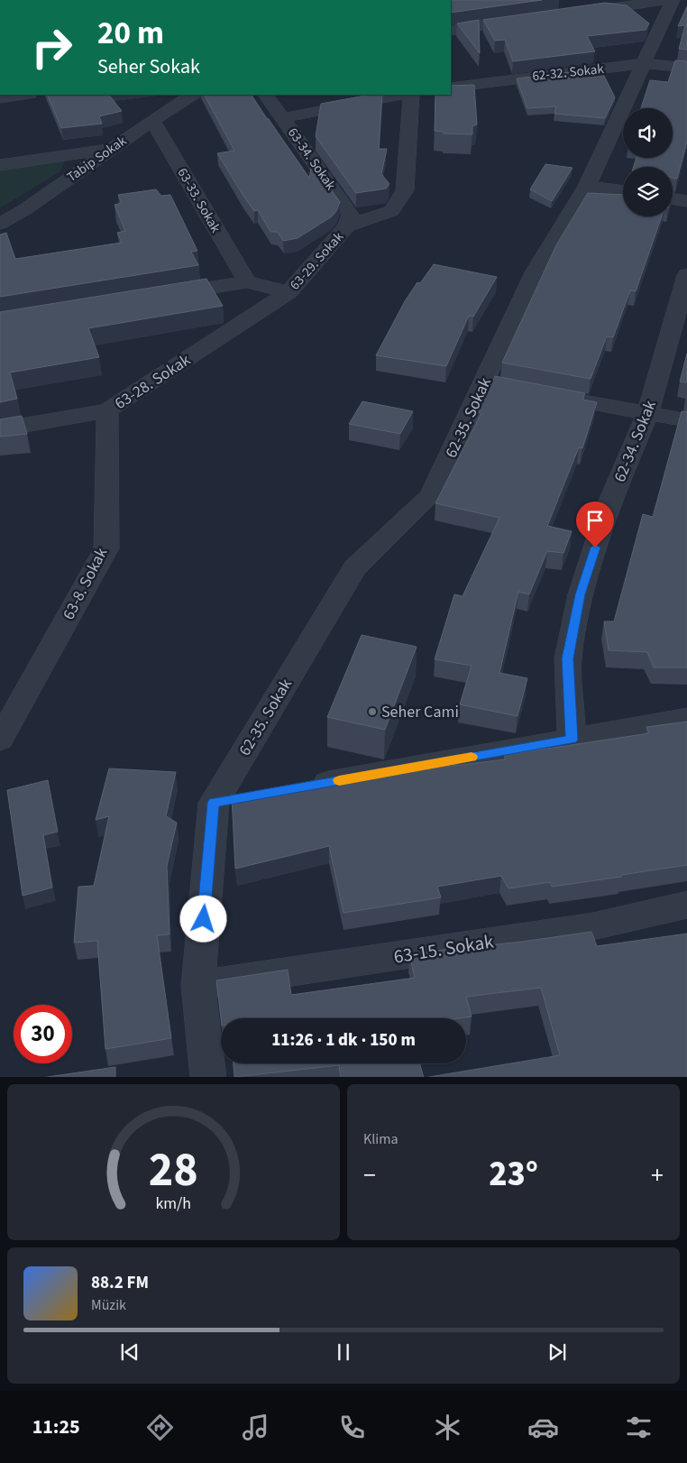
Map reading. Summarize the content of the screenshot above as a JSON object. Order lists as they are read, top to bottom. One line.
{"streets":{"street":["62-32. Sokak","Tabip Sokak","63-34. Sokak","63-33. Sokak","63-29. Sokak","63-28. Sokak","62-35. Sokak","62-34. Sokak","63-8. Sokak","63-15. Sokak"]},"crossings":[["62-32. Sokak","62-35. Sokak"],["Tabip Sokak","63-33. Sokak"],["63-34. Sokak","63-29. Sokak"],["63-33. Sokak","63-29. Sokak"],["63-29. Sokak","63-28. Sokak"],["63-28. Sokak","63-8. Sokak"]],"places":["Seher Cami"],"page":{"turn":["20 m","Seher Sokak"],"limit":"30","trip":"11:26 · 1 dk · 150 m","tile":"Klima","heat":["−","23°","+"],"song":["88.2 FM","Müzik"],"tabs":"11:25","gauge":["28","km/h"]}}
